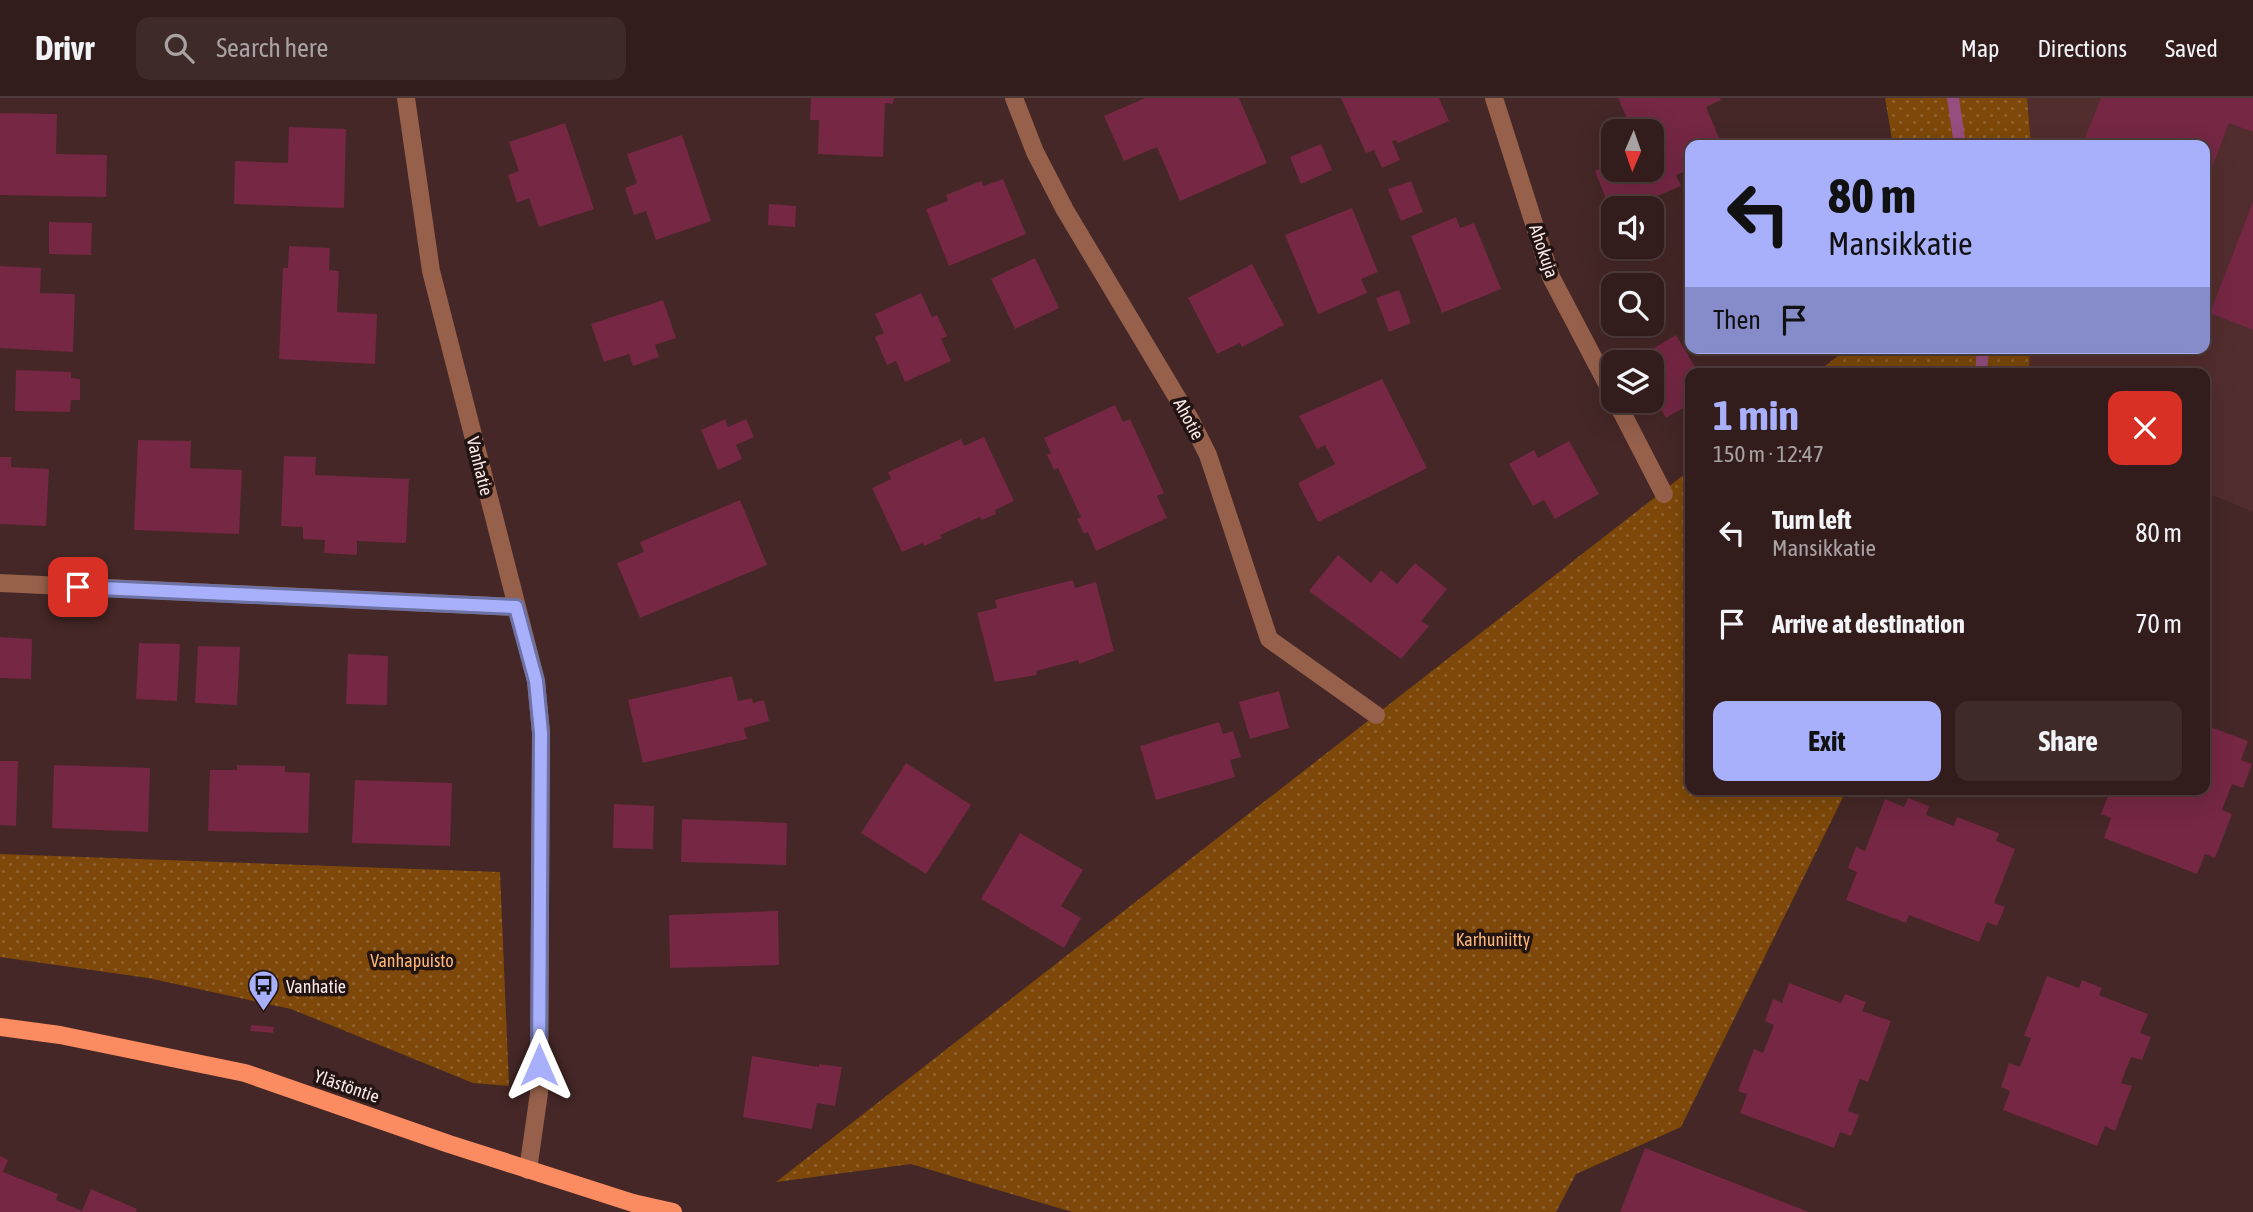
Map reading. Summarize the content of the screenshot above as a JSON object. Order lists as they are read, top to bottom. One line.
{"streets":{"main road":["Ylästöntie"],"street":["Ahokuja","Ahotie","Vanhatie"]},"crossings":[["Vanhatie","Ylästöntie"]],"parks":["Karhuniitty","Vanhapuisto"],"places":{"bus stop":["Vanhatie"]},"north":"bottom","page":{"header":"Drivr","search":"Search here","nav":["Map","Directions","Saved"],"turn":["80 m","Mansikkatie"],"then":"Then","heading":["1 min","150 m · 12:47"],"list":[{"name":"Turn left","note":"Mansikkatie","value":"80 m"},{"name":"Arrive at destination","value":"70 m"}],"buttons":["Exit","Share"]}}
